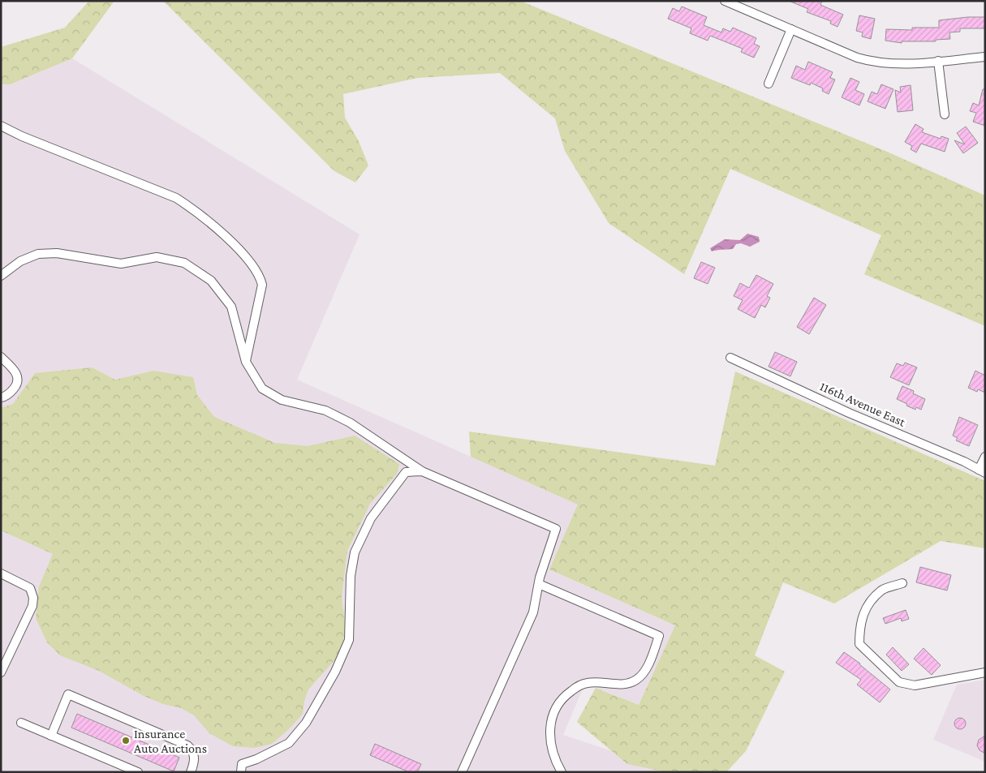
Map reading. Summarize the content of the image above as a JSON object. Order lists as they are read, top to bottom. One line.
{"streets":{"street":["116th Avenue East"]},"places":["Insurance Auto Auctions"]}
